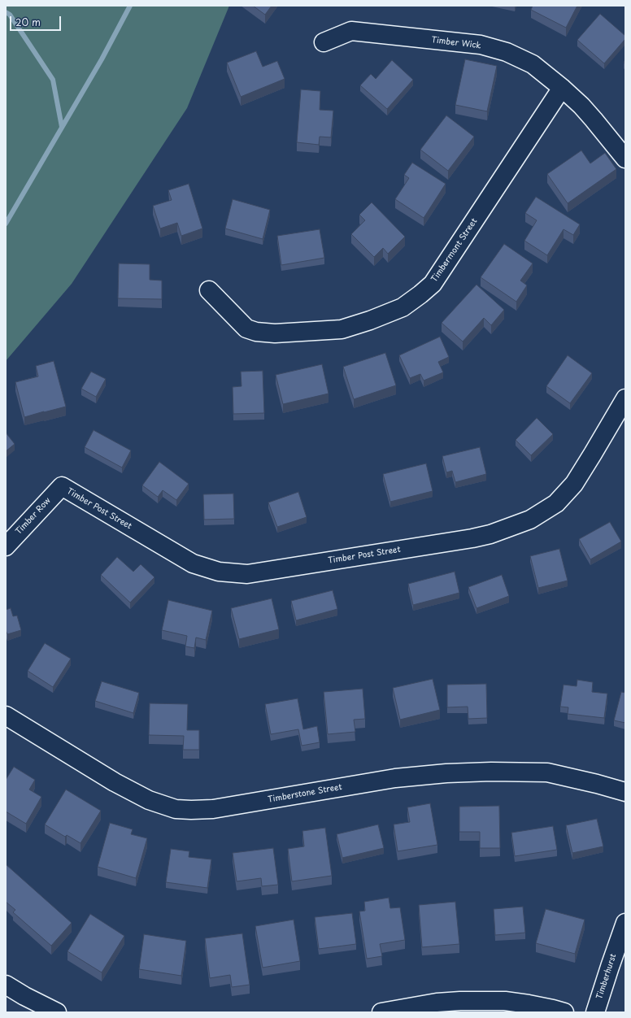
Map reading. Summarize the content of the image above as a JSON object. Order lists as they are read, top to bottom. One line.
{"streets":{"street":["Timber Wick","Timbermont Street","Timber Post Street","Timber Row","Timberstone Street","Timberhurst"]},"crossings":[["Timber Wick","Timbermont Street"],["Timber Post Street","Timber Row"]],"scale_bar":"20 m"}
